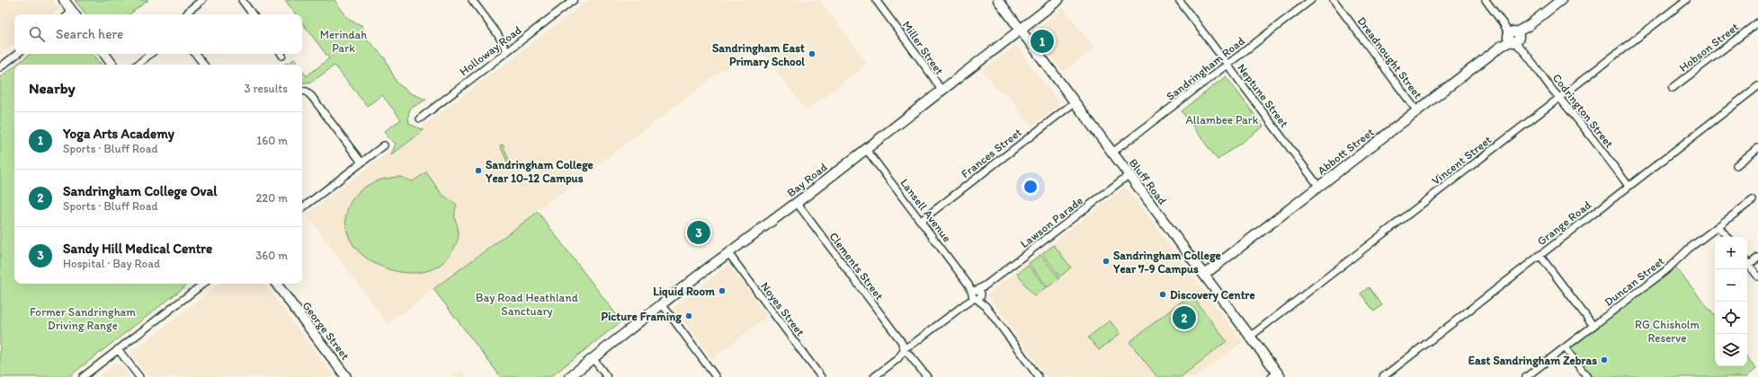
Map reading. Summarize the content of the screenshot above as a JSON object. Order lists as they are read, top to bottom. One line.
{"streets":{"main road":["Abbott Street","Bay Road","Bluff Road","George Street"],"street":["Hobson Street","Miller Street","Holloway Road","Dreadnought Street","Sandringham Road","Neptune Street","Codrington Street","Frances Street","Vincent Street","Lansell Avenue","Lawson Parade","Grange Road","Clements Street","Duncan Street","Noyes Street"]},"crossings":[["Miller Street","Bay Road"],["Dreadnought Street","Abbott Street"],["Sandringham Road","Neptune Street"],["Sandringham Road","Bluff Road"],["Neptune Street","Abbott Street"],["Codrington Street","Abbott Street"],["Codrington Street","Vincent Street"],["Codrington Street","Grange Road"],["Abbott Street","Bluff Road"],["Frances Street","Bluff Road"],["Frances Street","Lansell Avenue"],["Vincent Street","Bluff Road"],["Bay Road","Bluff Road"],["Bay Road","Lansell Avenue"],["Bay Road","Clements Street"],["Bay Road","Noyes Street"],["Bluff Road","Lawson Parade"],["Lansell Avenue","Lawson Parade"],["Lawson Parade","Clements Street"]],"parks":["Merindah Park","Allambee Park","Bay Road Heathland Sanctuary","Former Sandringham Driving Range","RG Chisholm Reserve"],"places":["Sandringham East Primary School","Sandringham College Year 10-12 Campus","Sandringham College Year 7-9 Campus","Liquid Room","Discovery Centre","Picture Framing","East Sandringham Zebras"],"page":{"search":"Search here","pins":["1","3","2"],"heading":["Nearby","3 results"],"list":[{"mark":"1","name":"Yoga Arts Academy","note":"Sports · Bluff Road","value":"160 m"},{"mark":"2","name":"Sandringham College Oval","note":"Sports · Bluff Road","value":"220 m"},{"mark":"3","name":"Sandy Hill Medical Centre","note":"Hospital · Bay Road","value":"360 m"}],"map_buttons":["+","−"]}}
